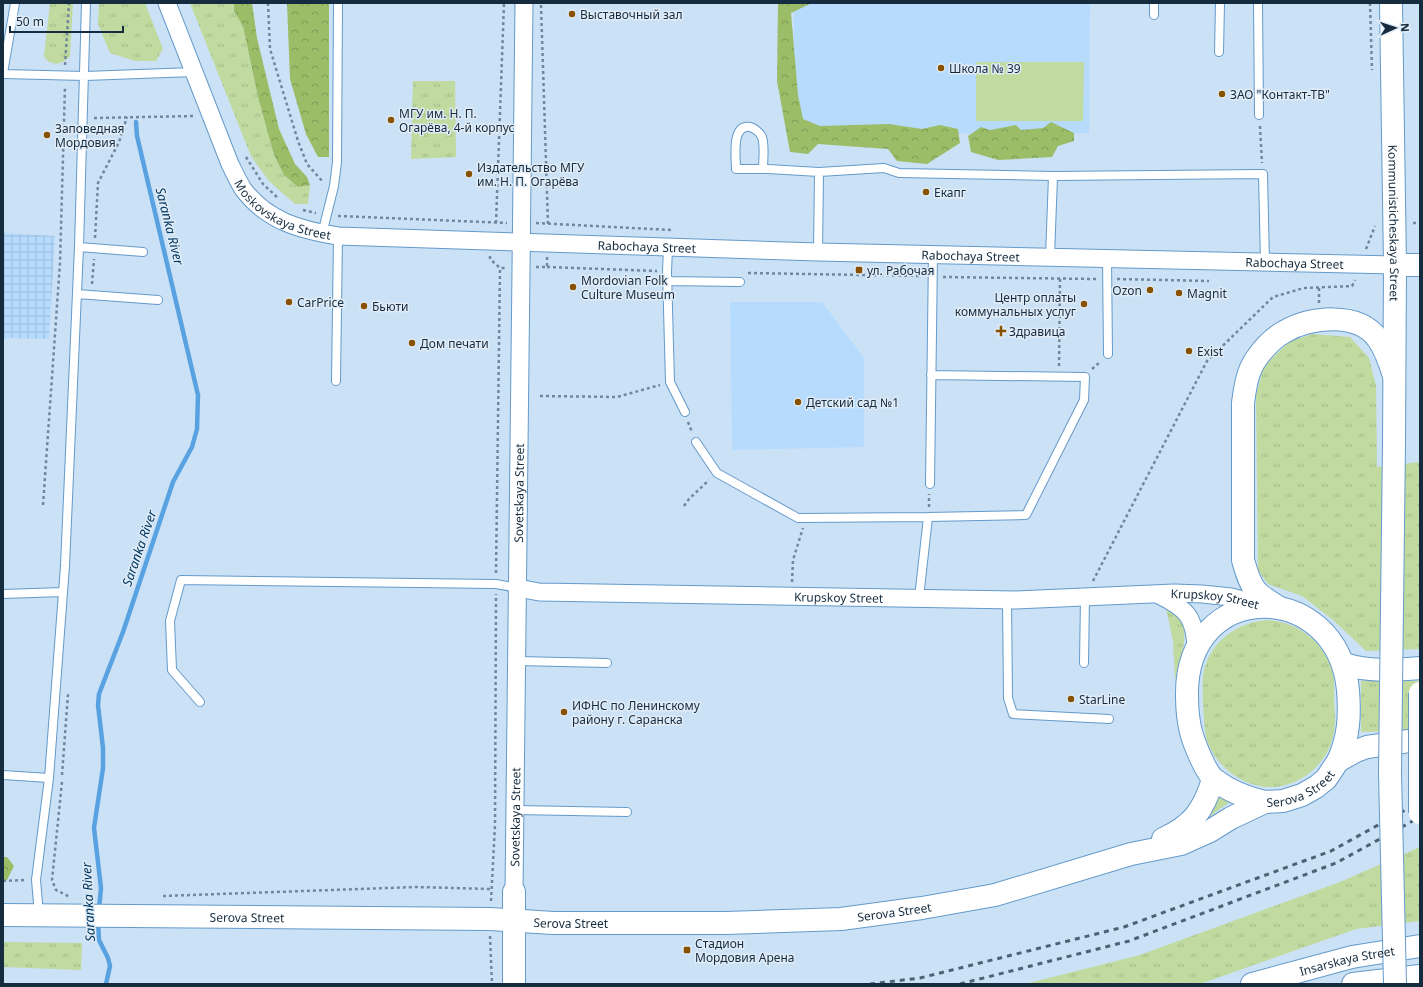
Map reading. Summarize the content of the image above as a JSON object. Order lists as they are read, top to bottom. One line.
{"streets":{"street":["Moskovskaya Street","Kommunisticheskaya Street","Rabochaya Street","Sovetskaya Street","Krupskoy Street","Serova Street","Insarskaya Street"]},"crossings":[["Moskovskaya Street","Rabochaya Street"],["Moskovskaya Street","Sovetskaya Street"],["Kommunisticheskaya Street","Rabochaya Street"],["Rabochaya Street","Sovetskaya Street"],["Sovetskaya Street","Krupskoy Street"],["Sovetskaya Street","Serova Street"]],"water":["Saranka River"],"places":{"other":["Выставочный зал","Школа № 39","ЗАО \"Контакт-ТВ\"","МГУ им. Н. П. Огарёва, 4-й корпус","Заповедная Мордовия","Издательство МГУ им. Н. П. Огарёва","Екапг","Mordovian Folk Culture Museum","Ozon","Magnit","CarPrice","Центр оплаты коммунальных услуг","Бьюти","Дом печати","Exist","Детский сад №1","StarLine","ИФНС по Ленинскому району г. Саранска"],"transit":["ул. Рабочая","Стадион Мордовия Арена"],"health":["Здравица"]},"scale_bar":"50 m","north":"right"}
